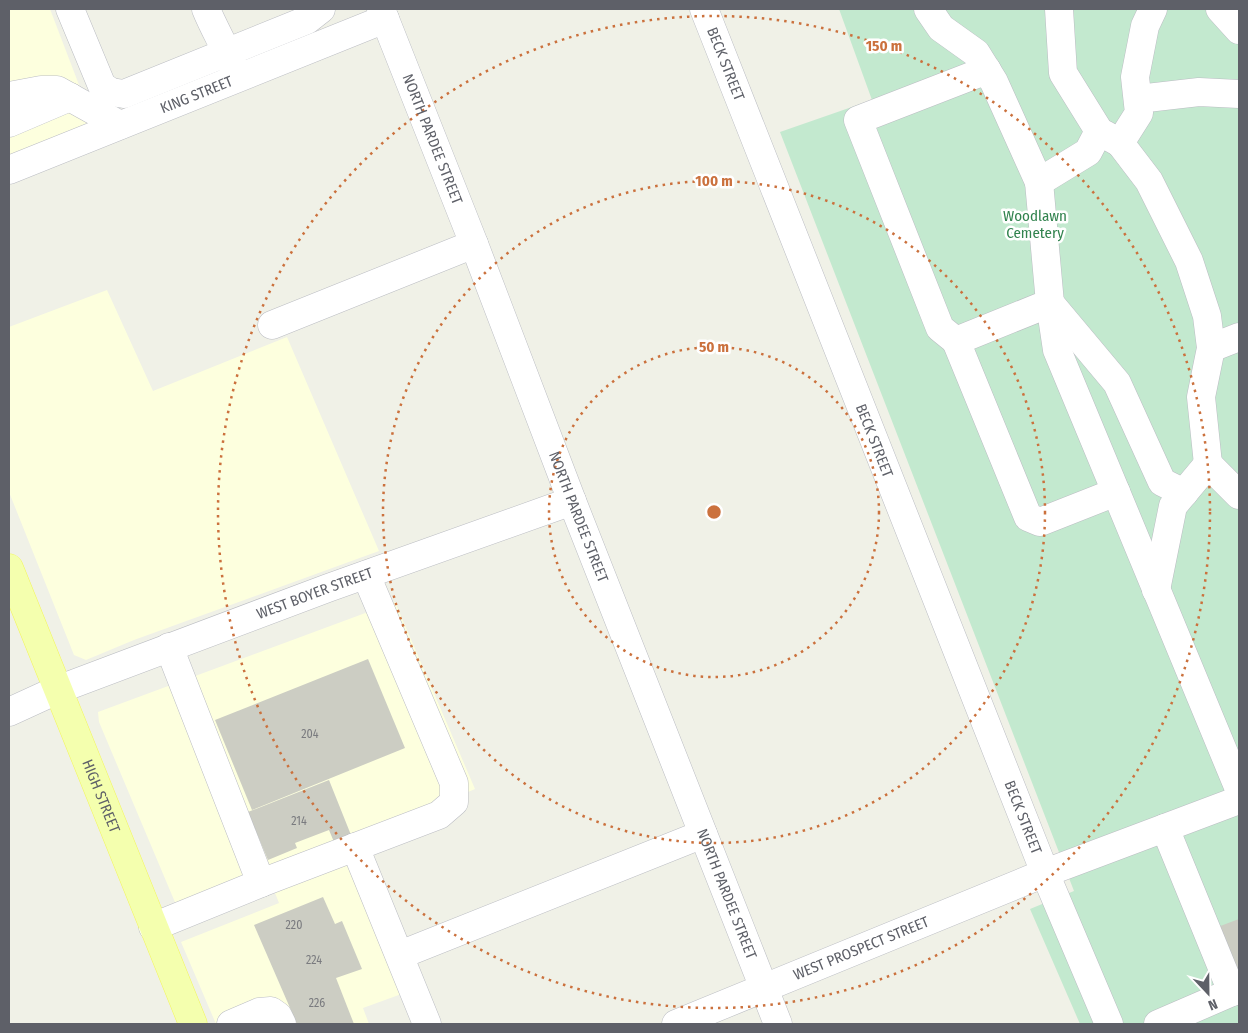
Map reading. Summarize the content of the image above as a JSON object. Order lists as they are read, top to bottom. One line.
{"streets":{"main road":["HIGH STREET"],"street":["BECK STREET","KING STREET","NORTH PARDEE STREET","WEST BOYER STREET","WEST PROSPECT STREET"]},"crossings":[["BECK STREET","WEST PROSPECT STREET"],["KING STREET","NORTH PARDEE STREET"],["NORTH PARDEE STREET","WEST BOYER STREET"],["NORTH PARDEE STREET","WEST PROSPECT STREET"],["WEST BOYER STREET","HIGH STREET"]],"parks":["Woodlawn Cemetery"],"house_numbers":["204","214","220","224","226"],"north":"bottom","rings":["150 m","100 m","50 m"]}
